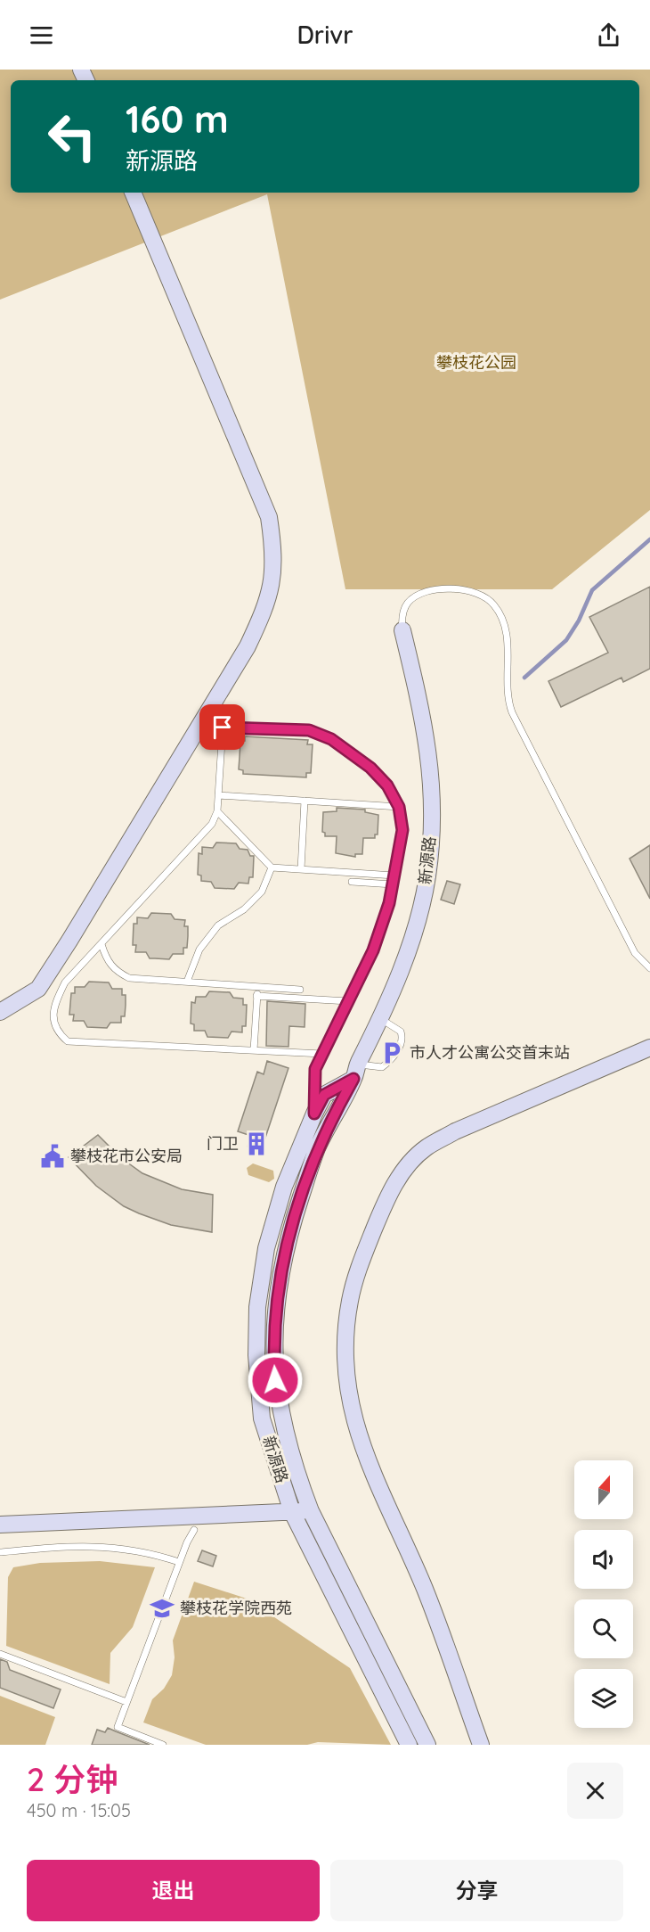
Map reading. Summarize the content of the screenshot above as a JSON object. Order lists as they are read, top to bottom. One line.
{"streets":{"street":["新源路"]},"parks":["攀枝花公园"],"places":{"parking":["市人才公寓公交首末站"],"building":["门卫"],"public building":["攀枝花市公安局"],"school or university":["攀枝花学院西苑"]},"north":"top","page":{"header":"Drivr","turn":["160 m","新源路"],"heading":["2 分钟","450 m · 15:05"],"buttons":["退出","分享"]}}
